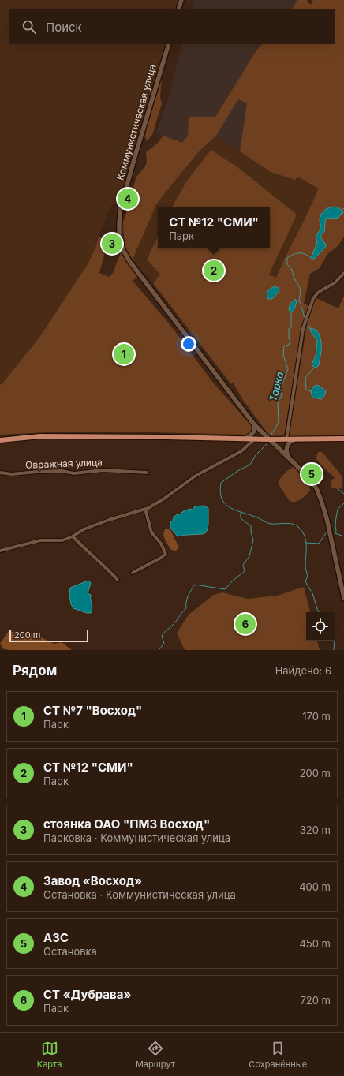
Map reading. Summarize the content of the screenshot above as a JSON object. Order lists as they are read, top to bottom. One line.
{"streets":{"main road":["Коммунистическая улица"],"street":["Овражная улица"]},"water":["Тарка"],"scale_bar":"200 m","page":{"search":"Поиск","pins":["4","3","2","1","5","6"],"popup":["СТ №12 \"СМИ\"","Парк"],"scale":"200 m","heading":["Рядом","Найдено: 6"],"list":[{"mark":"1","name":"СТ №7 \"Восход\"","note":"Парк","value":"170 m"},{"mark":"2","name":"СТ №12 \"СМИ\"","note":"Парк","value":"200 m"},{"mark":"3","name":"стоянка ОАО \"ПМЗ Восход\"","note":"Парковка · Коммунистическая улица","value":"320 m"},{"mark":"4","name":"Завод «Восход»","note":"Остановка · Коммунистическая улица","value":"400 m"},{"mark":"5","name":"АЗС","note":"Остановка","value":"450 m"},{"mark":"6","name":"СТ «Дубрава»","note":"Парк","value":"720 m"}],"nav":["Карта","Маршрут","Сохранённые"]}}
